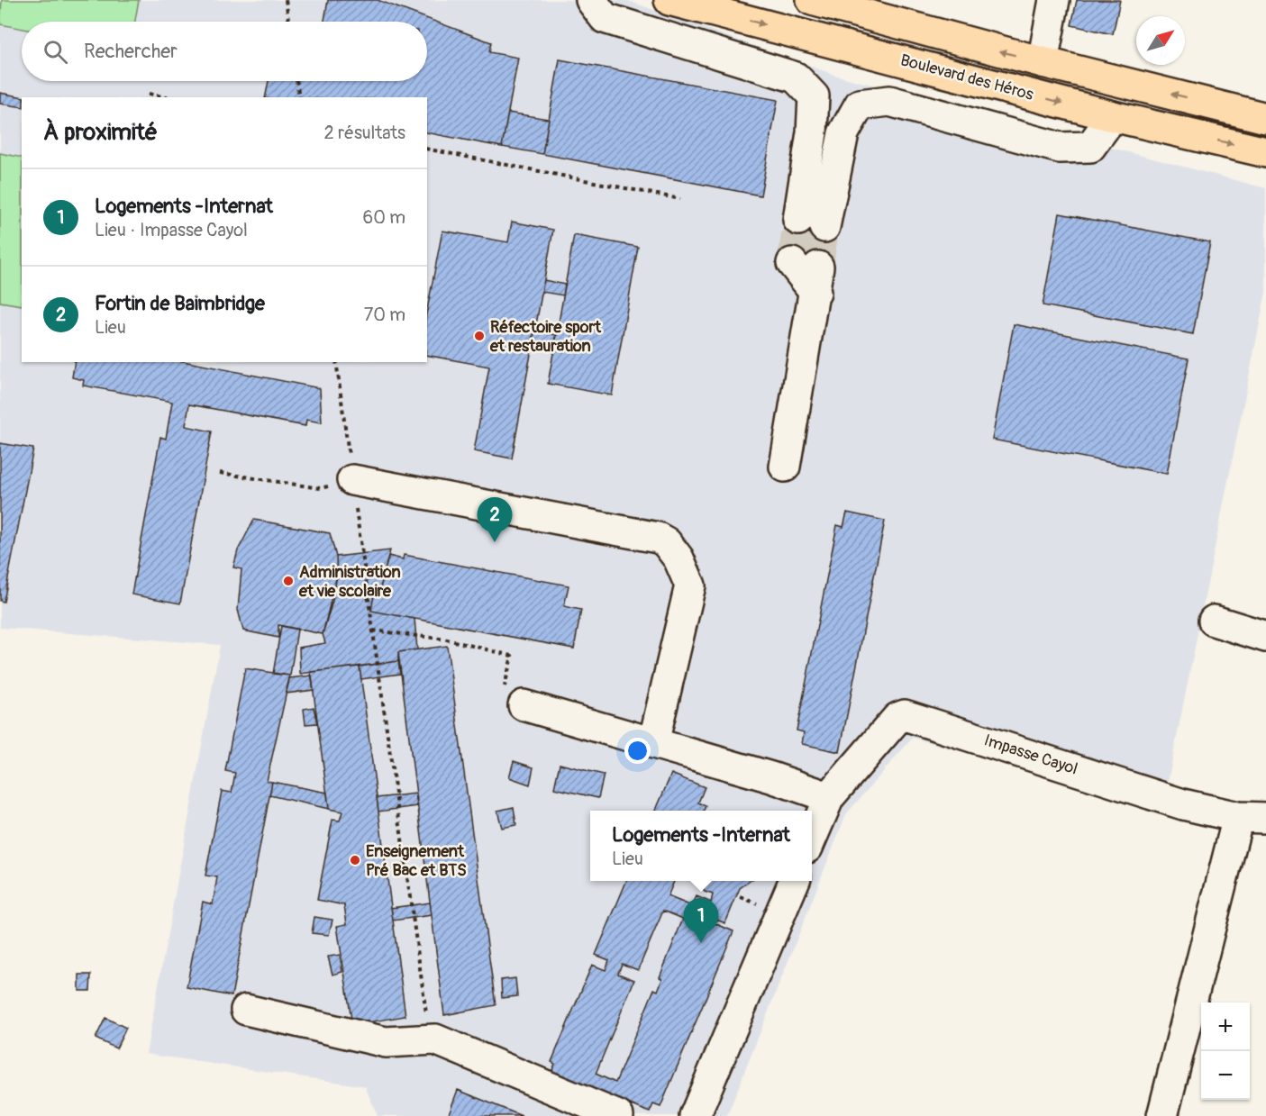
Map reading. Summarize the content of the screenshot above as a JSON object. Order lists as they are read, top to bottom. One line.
{"streets":{"highway":["Boulevard des Héros"],"street":["Impasse Cayol"]},"places":["Réfectoire sport et restauration","Administration et vie scolaire","Enseignement Pré Bac et BTS"],"north":"top right","page":{"search":"Rechercher","heading":["À proximité","2 résultats"],"list":[{"mark":"1","name":"Logements -Internat","note":"Lieu · Impasse Cayol","value":"60 m"},{"mark":"2","name":"Fortin de Baimbridge","note":"Lieu","value":"70 m"}],"pins":["2","1"],"popup":["Logements -Internat","Lieu"],"map_buttons":["+","−"]}}
